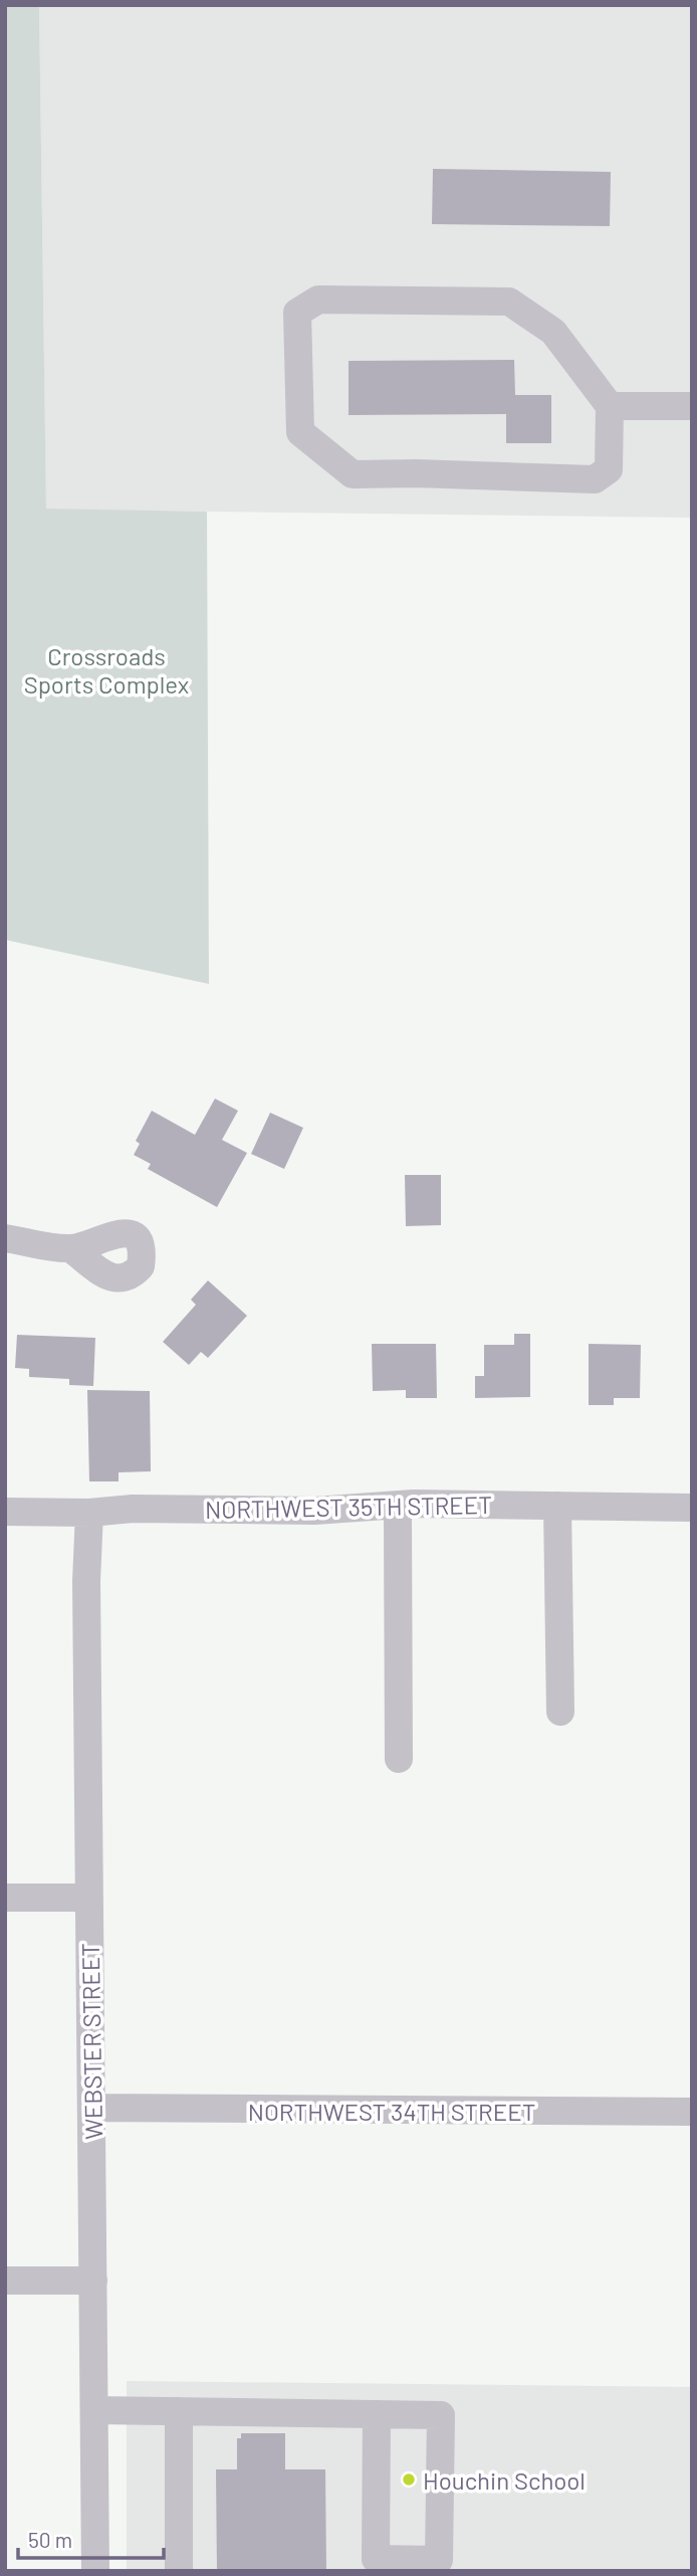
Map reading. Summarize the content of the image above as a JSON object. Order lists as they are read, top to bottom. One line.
{"streets":{"street":["NORTHWEST 35TH STREET","WEBSTER STREET","NORTHWEST 34TH STREET"]},"crossings":[["NORTHWEST 35TH STREET","WEBSTER STREET"],["WEBSTER STREET","NORTHWEST 34TH STREET"]],"parks":["Crossroads Sports Complex"],"places":["Houchin School"],"scale_bar":"50 m"}
